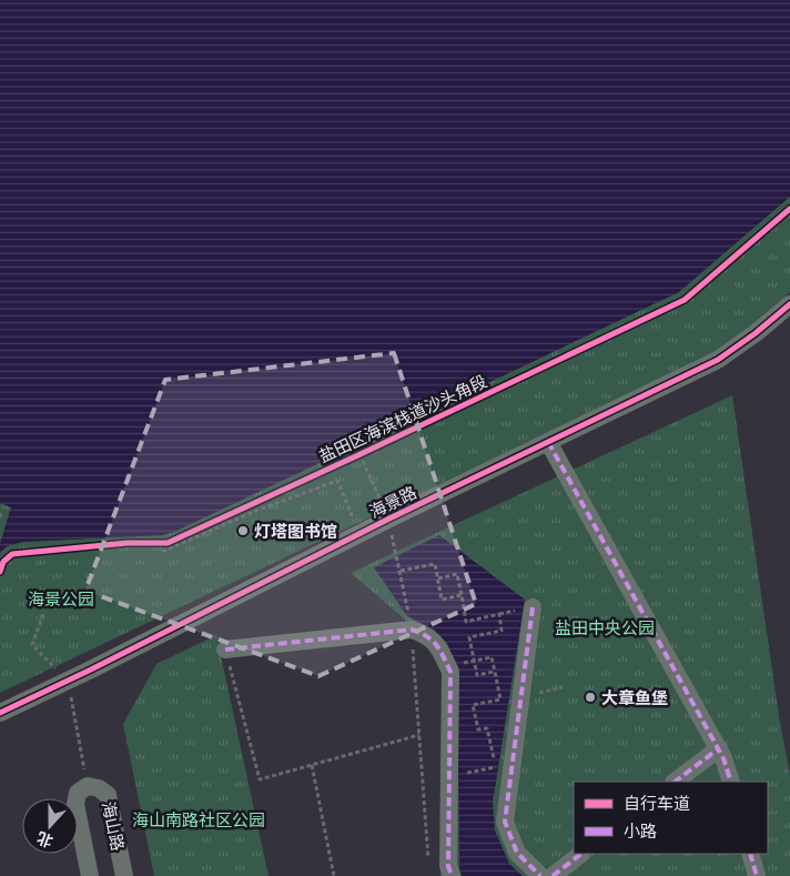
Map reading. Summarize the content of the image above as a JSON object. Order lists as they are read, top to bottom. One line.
{"streets":{"street":["海景路","海山路"],"cycle path":["盐田区海滨栈道沙头角段"]},"parks":["海景公园","盐田中央公园","海山南路社区公园"],"places":["灯塔图书馆","大章鱼堡"],"legend":["自行车道","小路"],"north":"bottom"}
